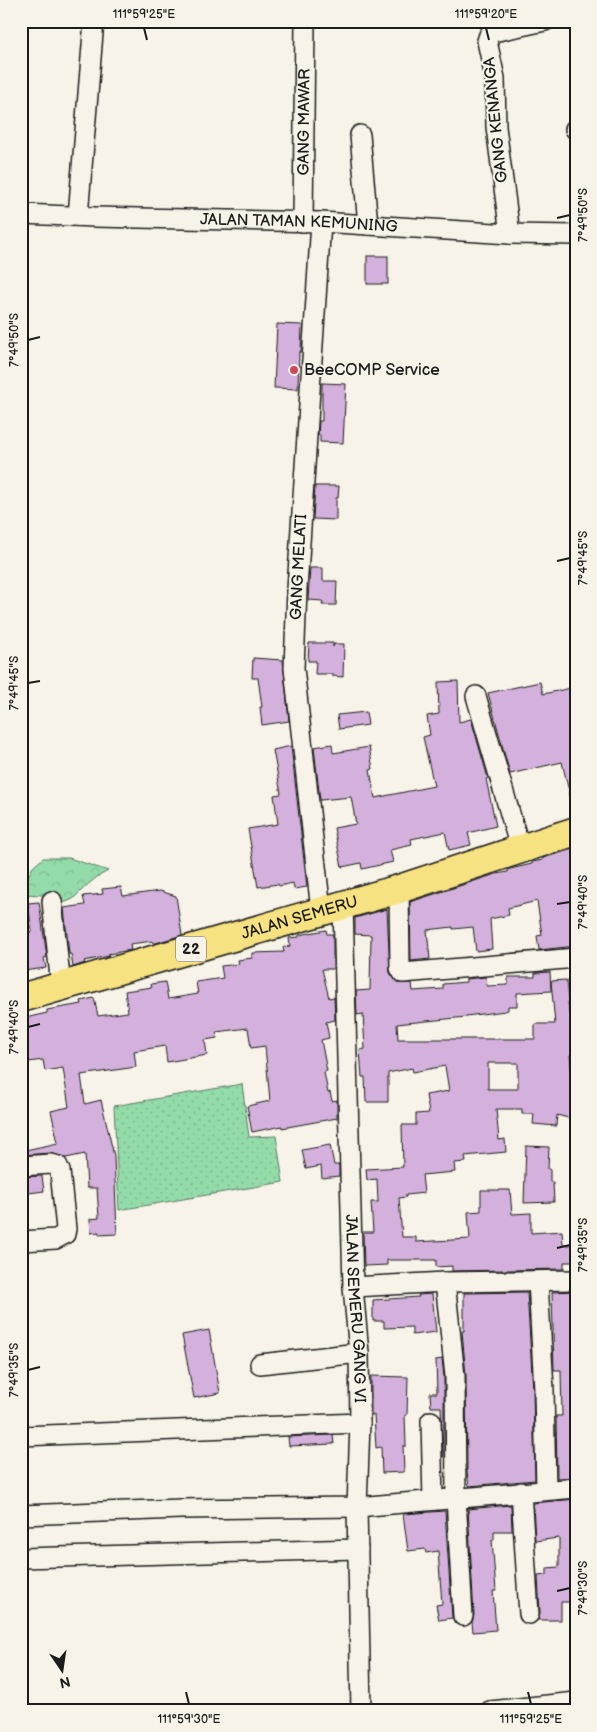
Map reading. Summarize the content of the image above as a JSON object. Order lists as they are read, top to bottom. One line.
{"streets":{"highway":["JALAN SEMERU","22"],"street":["GANG KENANGA","GANG MAWAR","JALAN TAMAN KEMUNING","GANG MELATI","JALAN SEMERU GANG VI"]},"crossings":[["GANG KENANGA","JALAN TAMAN KEMUNING"],["GANG MAWAR","JALAN TAMAN KEMUNING"],["GANG MAWAR","GANG MELATI"],["JALAN TAMAN KEMUNING","GANG MELATI"],["GANG MELATI","JALAN SEMERU"],["GANG MELATI","JALAN SEMERU GANG VI"],["JALAN SEMERU","JALAN SEMERU GANG VI"]],"places":["BeeCOMP Service"],"north":"bottom","coordinates":["111°59'25\"E","111°59'20\"E","7°49'50\"S","7°49'45\"S","7°49'40\"S","7°49'35\"S","7°49'30\"S","111°59'30\"E"]}
